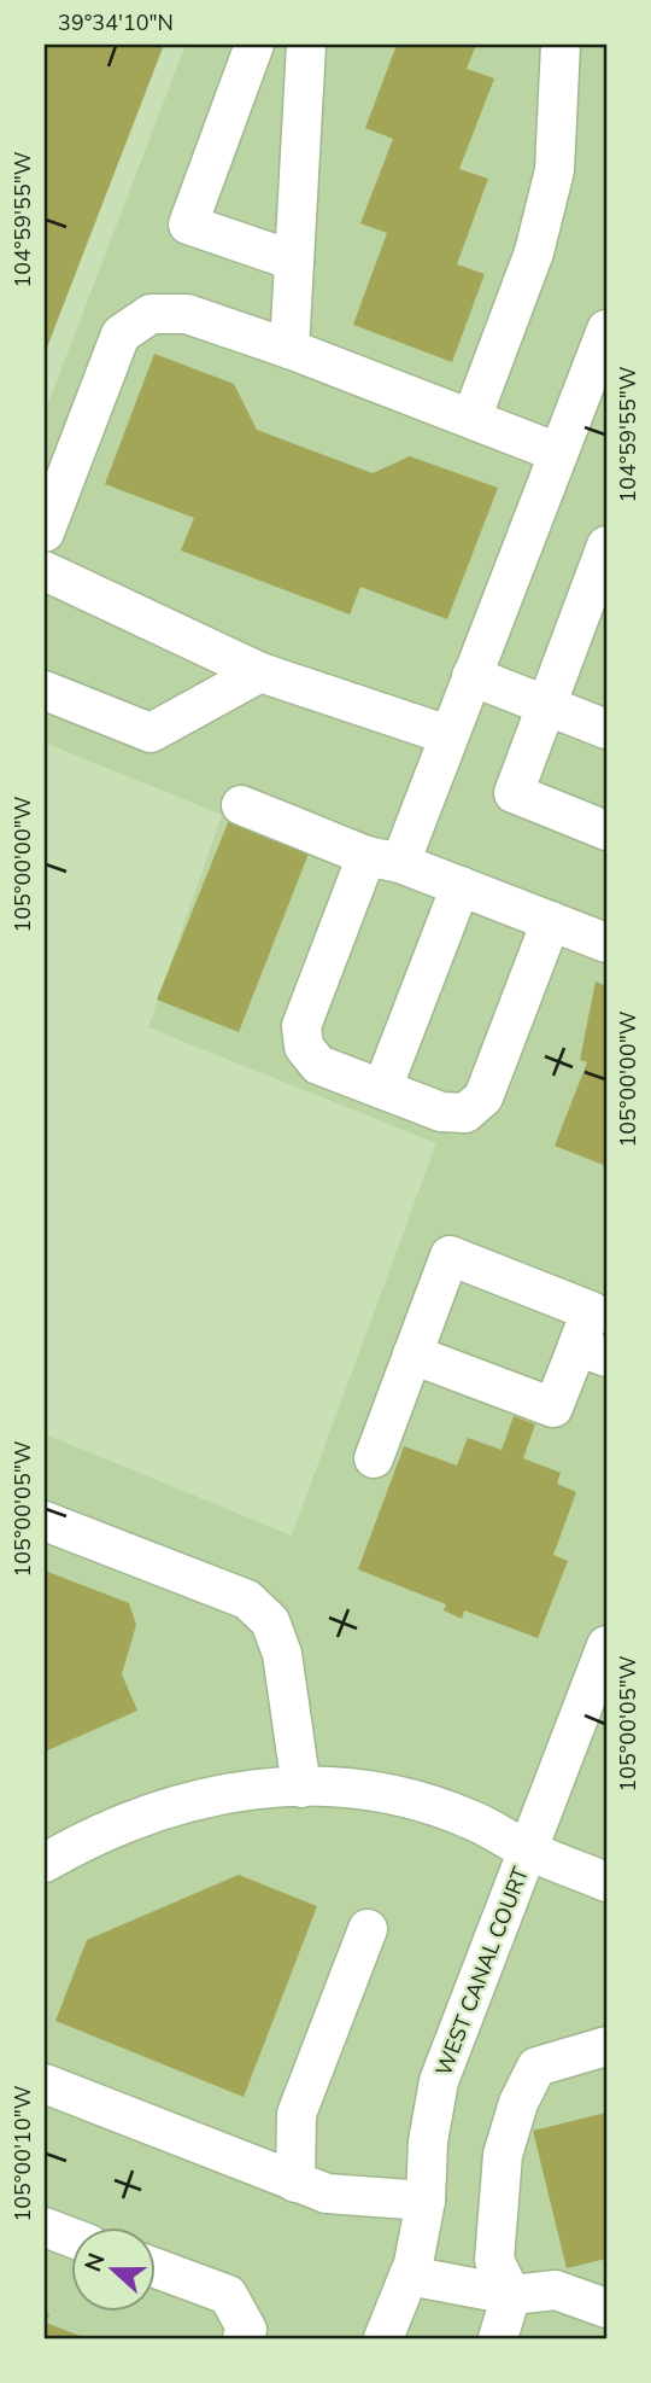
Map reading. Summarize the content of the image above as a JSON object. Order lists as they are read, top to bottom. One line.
{"streets":{"street":["WEST CANAL COURT"]},"north":"left","coordinates":["39°34'10\"N","104°59'55\"W","105°00'00\"W","105°00'05\"W","105°00'10\"W"]}
